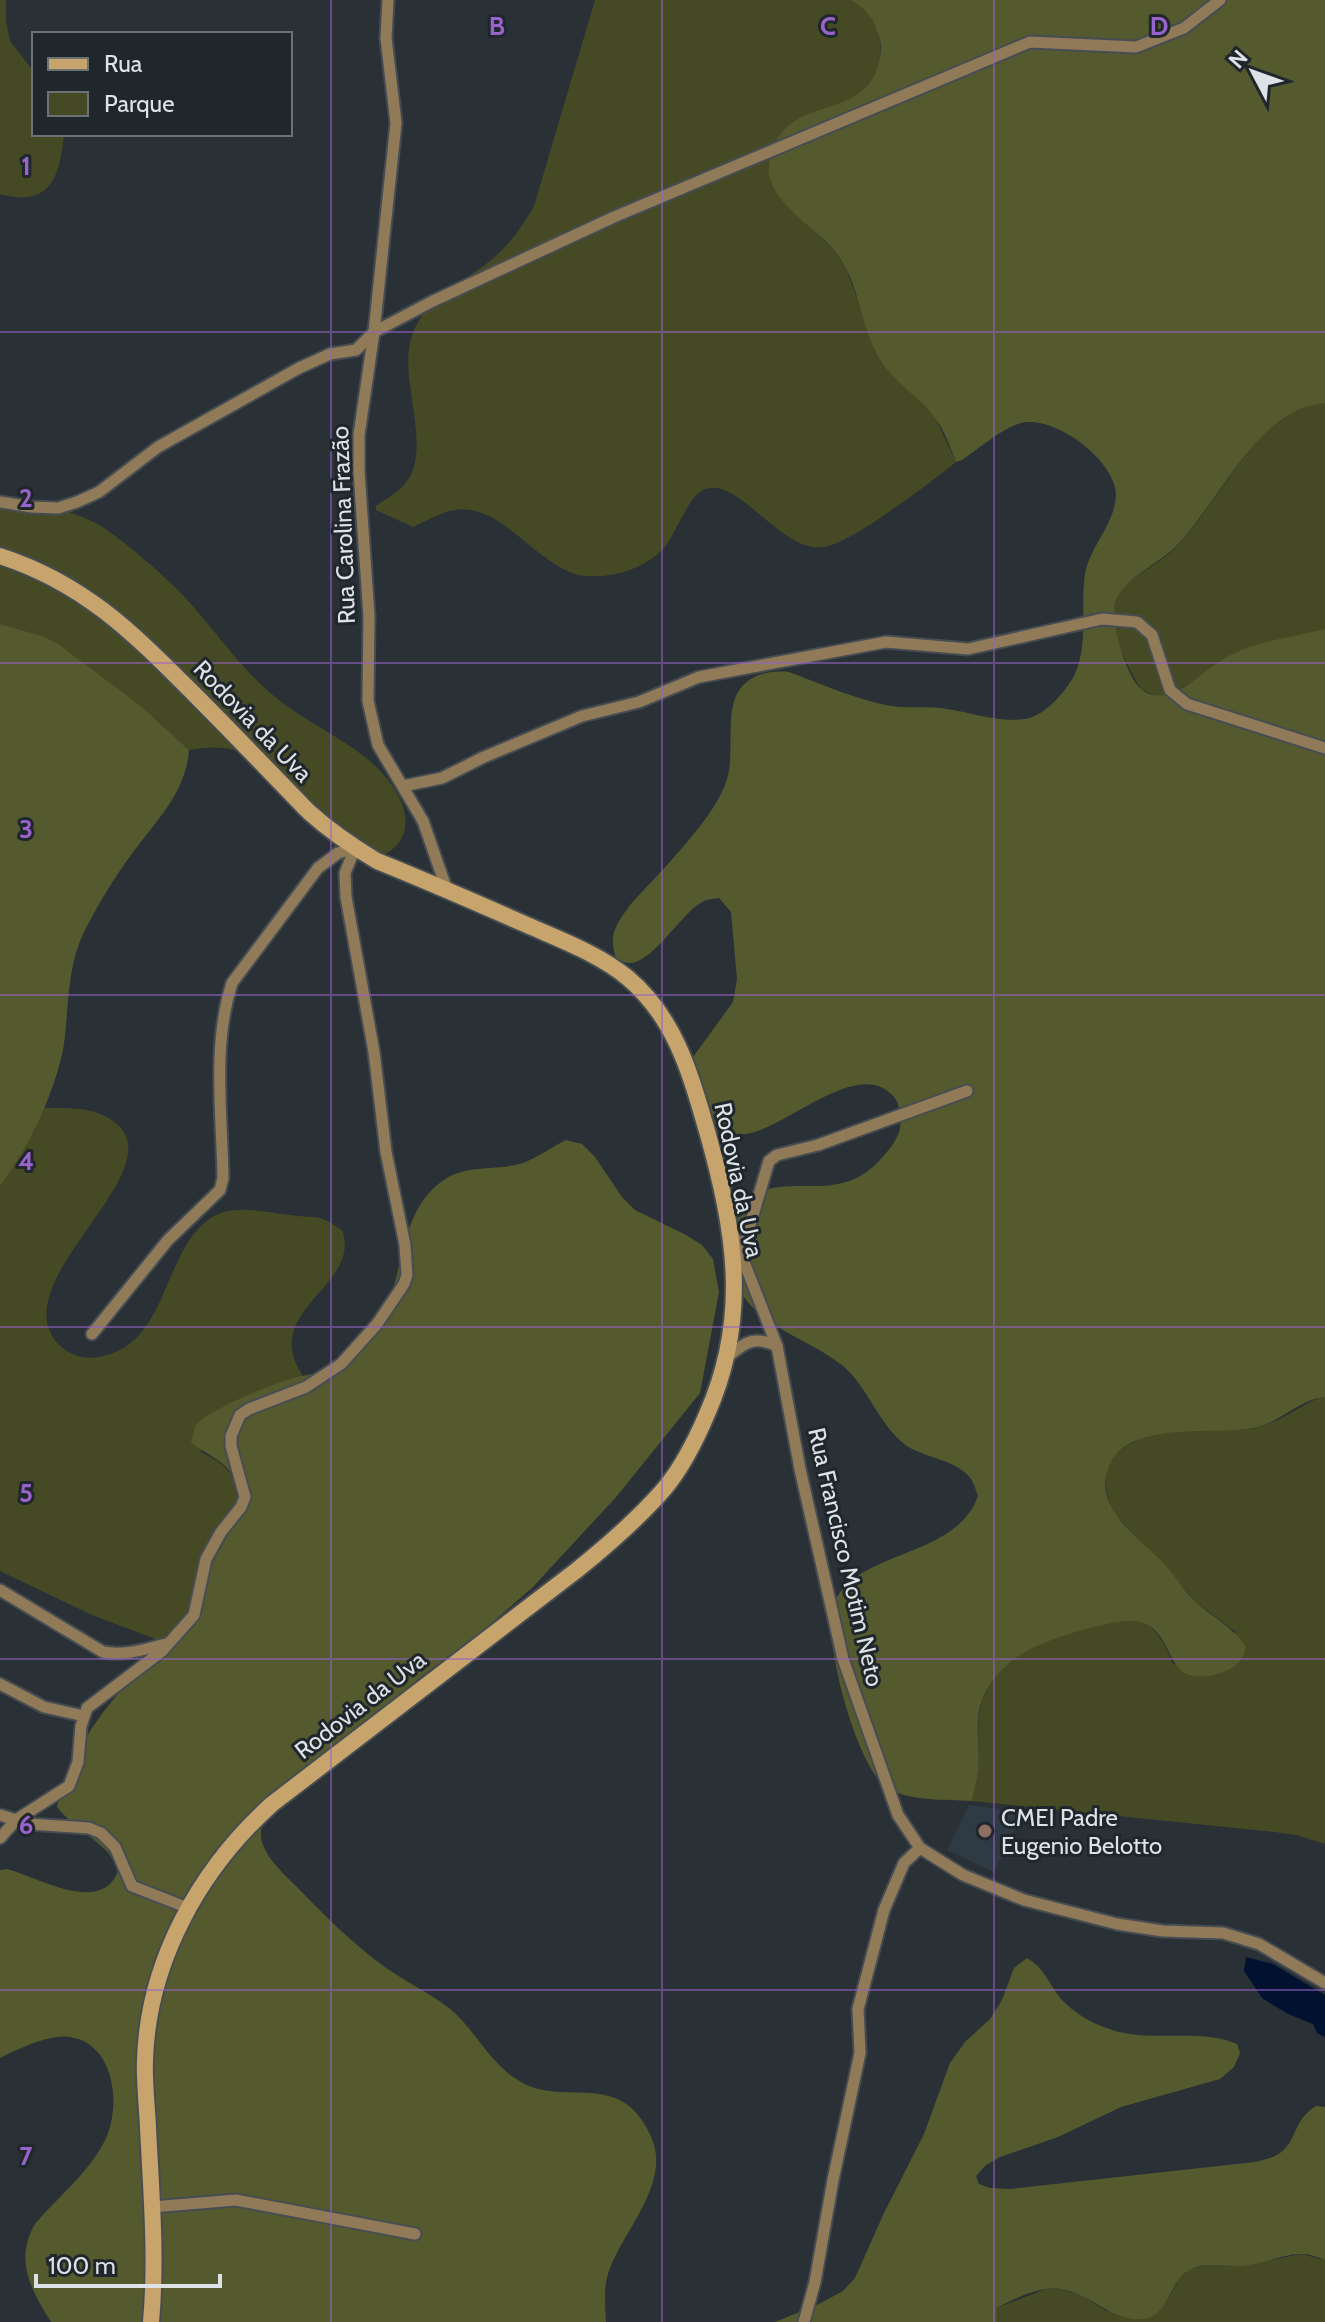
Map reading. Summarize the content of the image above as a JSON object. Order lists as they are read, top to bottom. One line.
{"streets":{"street":["Rua Carolina Frazão","Rodovia da Uva","Rua Francisco Motim Neto"]},"crossings":[["Rua Carolina Frazão","Rodovia da Uva"],["Rodovia da Uva","Rua Francisco Motim Neto"]],"places":["CMEI Padre Eugenio Belotto"],"legend":["Rua","Parque"],"scale_bar":"100 m","north":"top left","grid":{"columns":["B","C","D"],"rows":["1","2","3","4","5","6","7"]}}
